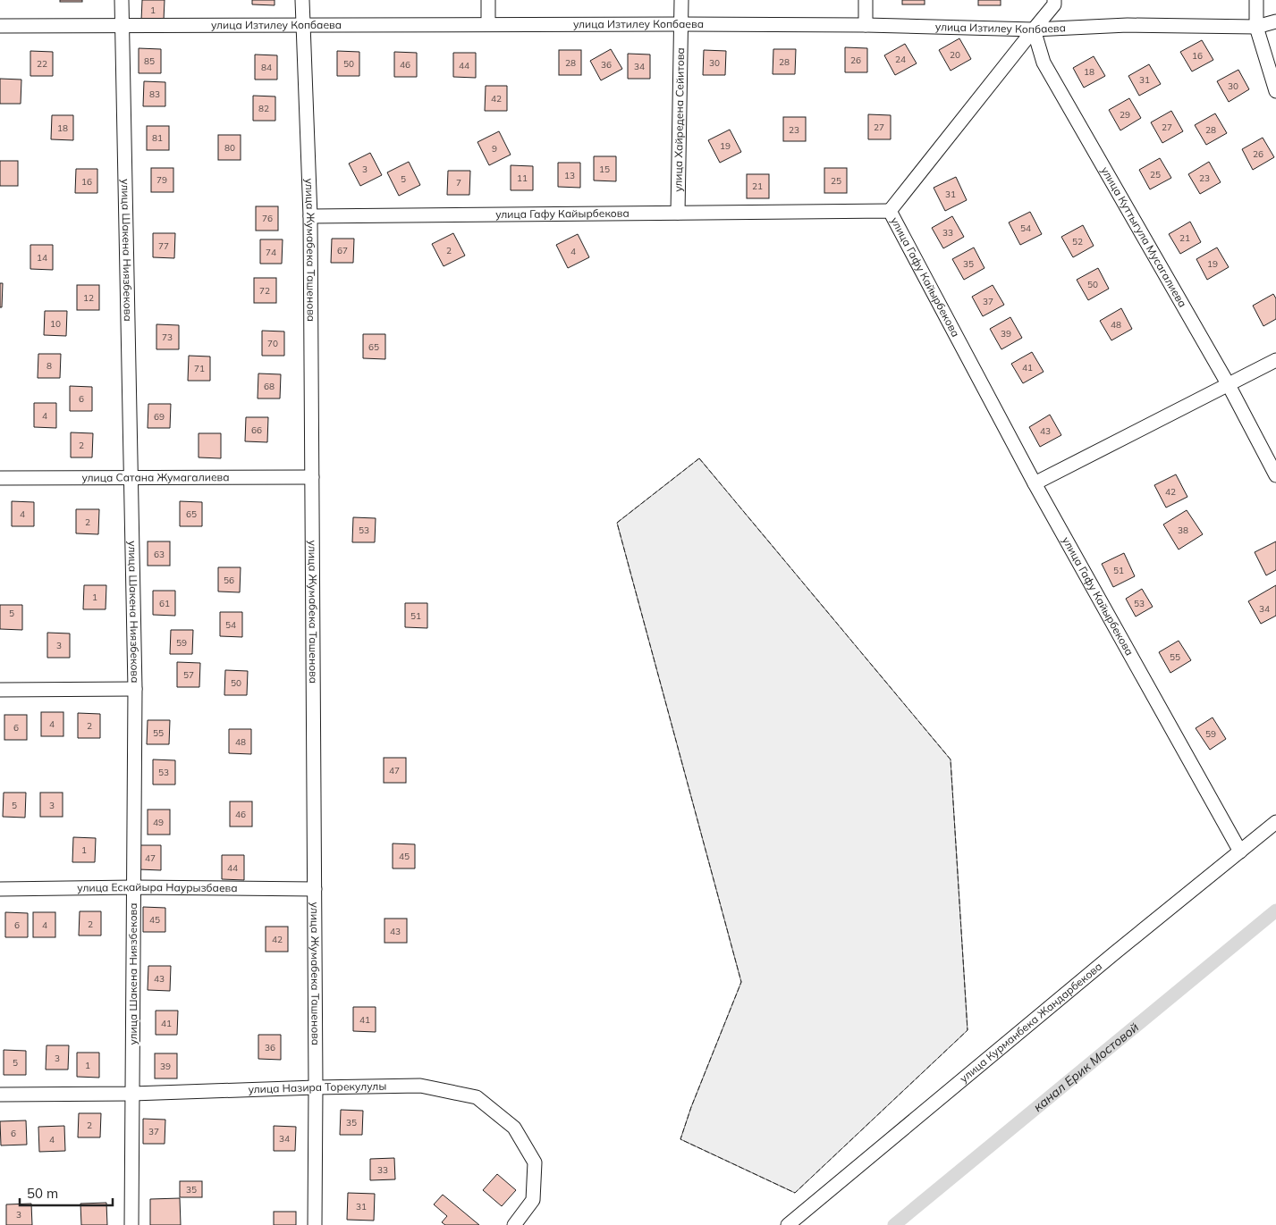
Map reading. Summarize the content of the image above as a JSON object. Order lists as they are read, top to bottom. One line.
{"streets":{"street":["улица Изтилеу Копбаева","улица Хайредена Сейитова","улица Гафу Кайырбекова","улица Куттыгула Мусагалиева","улица Жумабека Ташенова","улица Шакена Ниязбекова","улица Сатана Жумагалиева","улица Ескайыра Наурызбаева","улица Курманбека Жандарбекова","улица Назира Торекулулы"]},"crossings":[["улица Изтилеу Копбаева","улица Хайредена Сейитова"],["улица Изтилеу Копбаева","улица Куттыгула Мусагалиева"],["улица Изтилеу Копбаева","улица Жумабека Ташенова"],["улица Изтилеу Копбаева","улица Шакена Ниязбекова"],["улица Хайредена Сейитова","улица Гафу Кайырбекова"],["улица Гафу Кайырбекова","улица Жумабека Ташенова"],["улица Гафу Кайырбекова","улица Курманбека Жандарбекова"],["улица Жумабека Ташенова","улица Сатана Жумагалиева"],["улица Жумабека Ташенова","улица Ескайыра Наурызбаева"],["улица Жумабека Ташенова","улица Назира Торекулулы"],["улица Шакена Ниязбекова","улица Сатана Жумагалиева"],["улица Шакена Ниязбекова","улица Ескайыра Наурызбаева"],["улица Шакена Ниязбекова","улица Назира Торекулулы"]],"water":["канал Ерик Мостовой"],"house_numbers":["1","20","16","24","26","85","28","28","30","22","50","46","36","44","34","84","18","31","30","83","42","82","29","27","27","18","23","28","81","19","80","9","26","3","15","25","13","11","23","5","79","25","16","7","21","31","76","54","33","21","52","77","67","2","4","74","14","35","19","50","72","12","37","10","48","39","73","70","65","8","41","71","68","6","4","69","66","43","2","42","4","65","2","53","38","63","51","56","1","61","53","34","5","51","54","59","3","55","57","50","4","2","6","55","59","48","47","53","5","3","46","49","1","45","47","44","45","2","6","4","43","42","43","41","41","36","3","5","1","39","35","2","37","6","34","4","33","35","31","3"],"scale_bar":"50 m"}
